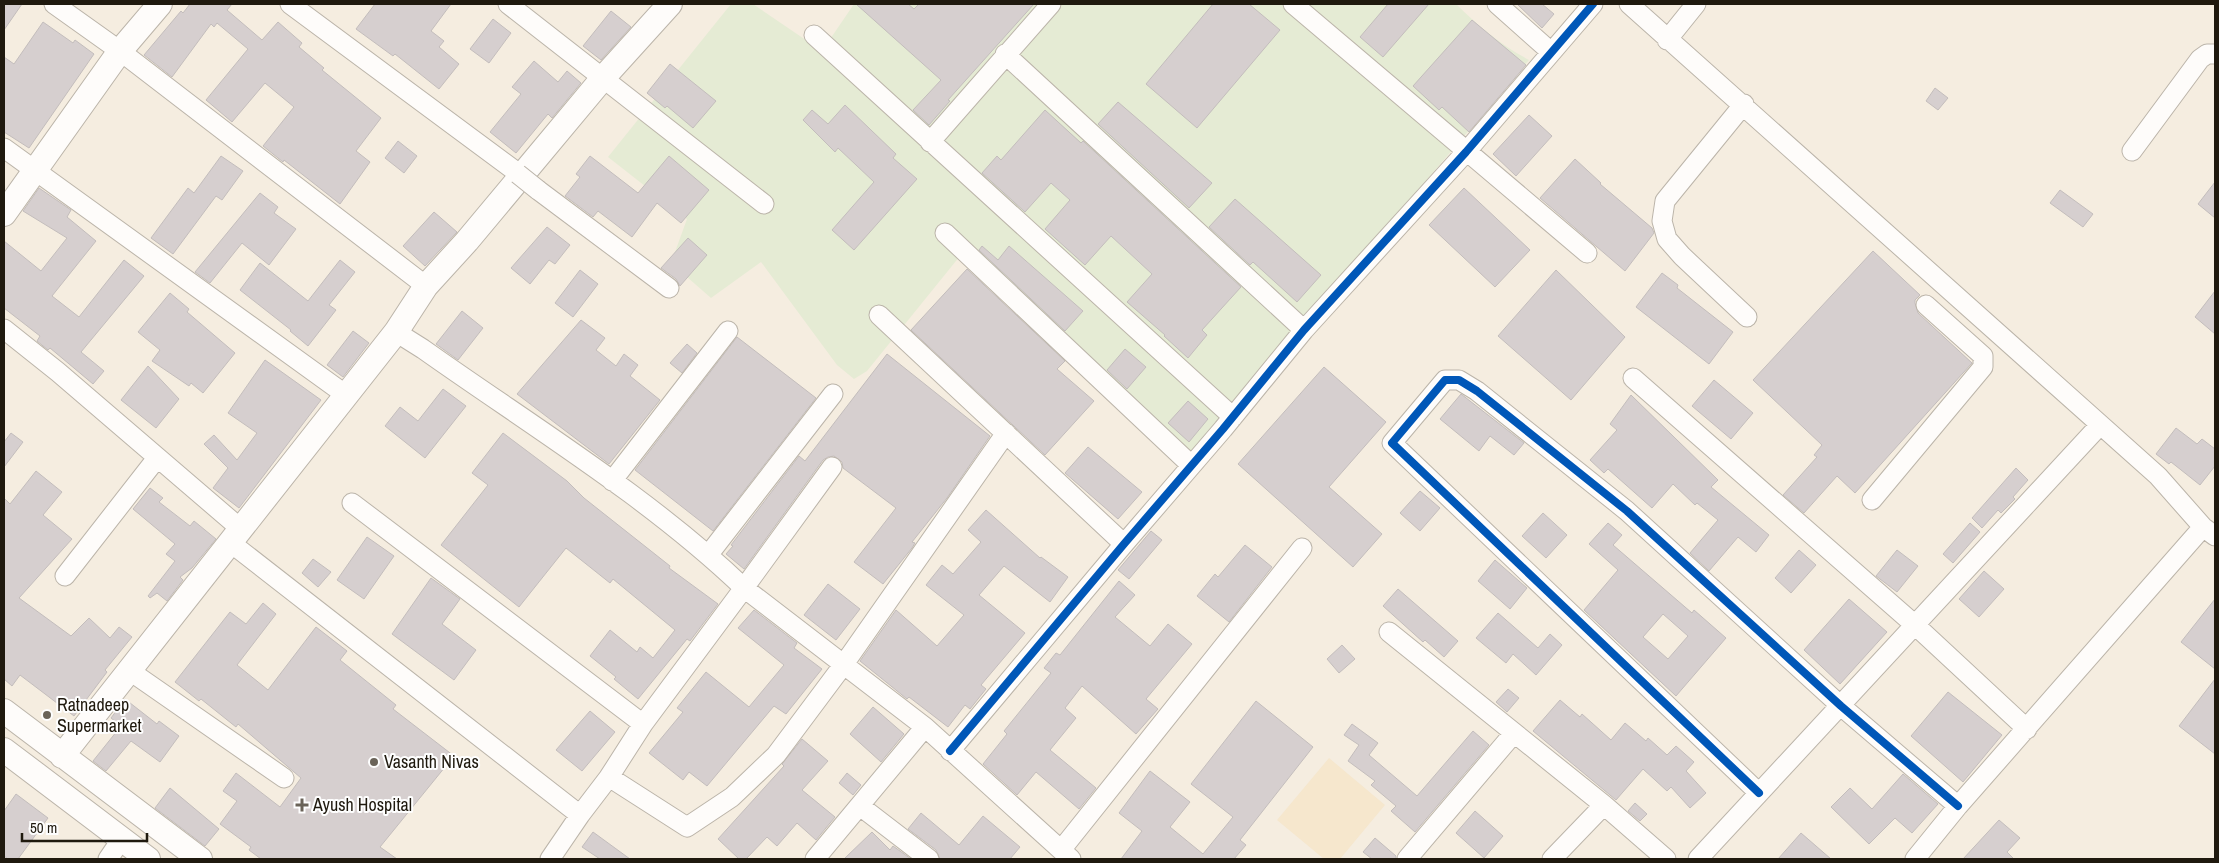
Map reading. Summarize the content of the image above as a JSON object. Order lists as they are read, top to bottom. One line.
{"places":{"other":["Ratnadeep Supermarket","Vasanth Nivas"],"health":["Ayush Hospital"]},"scale_bar":"50 m"}
